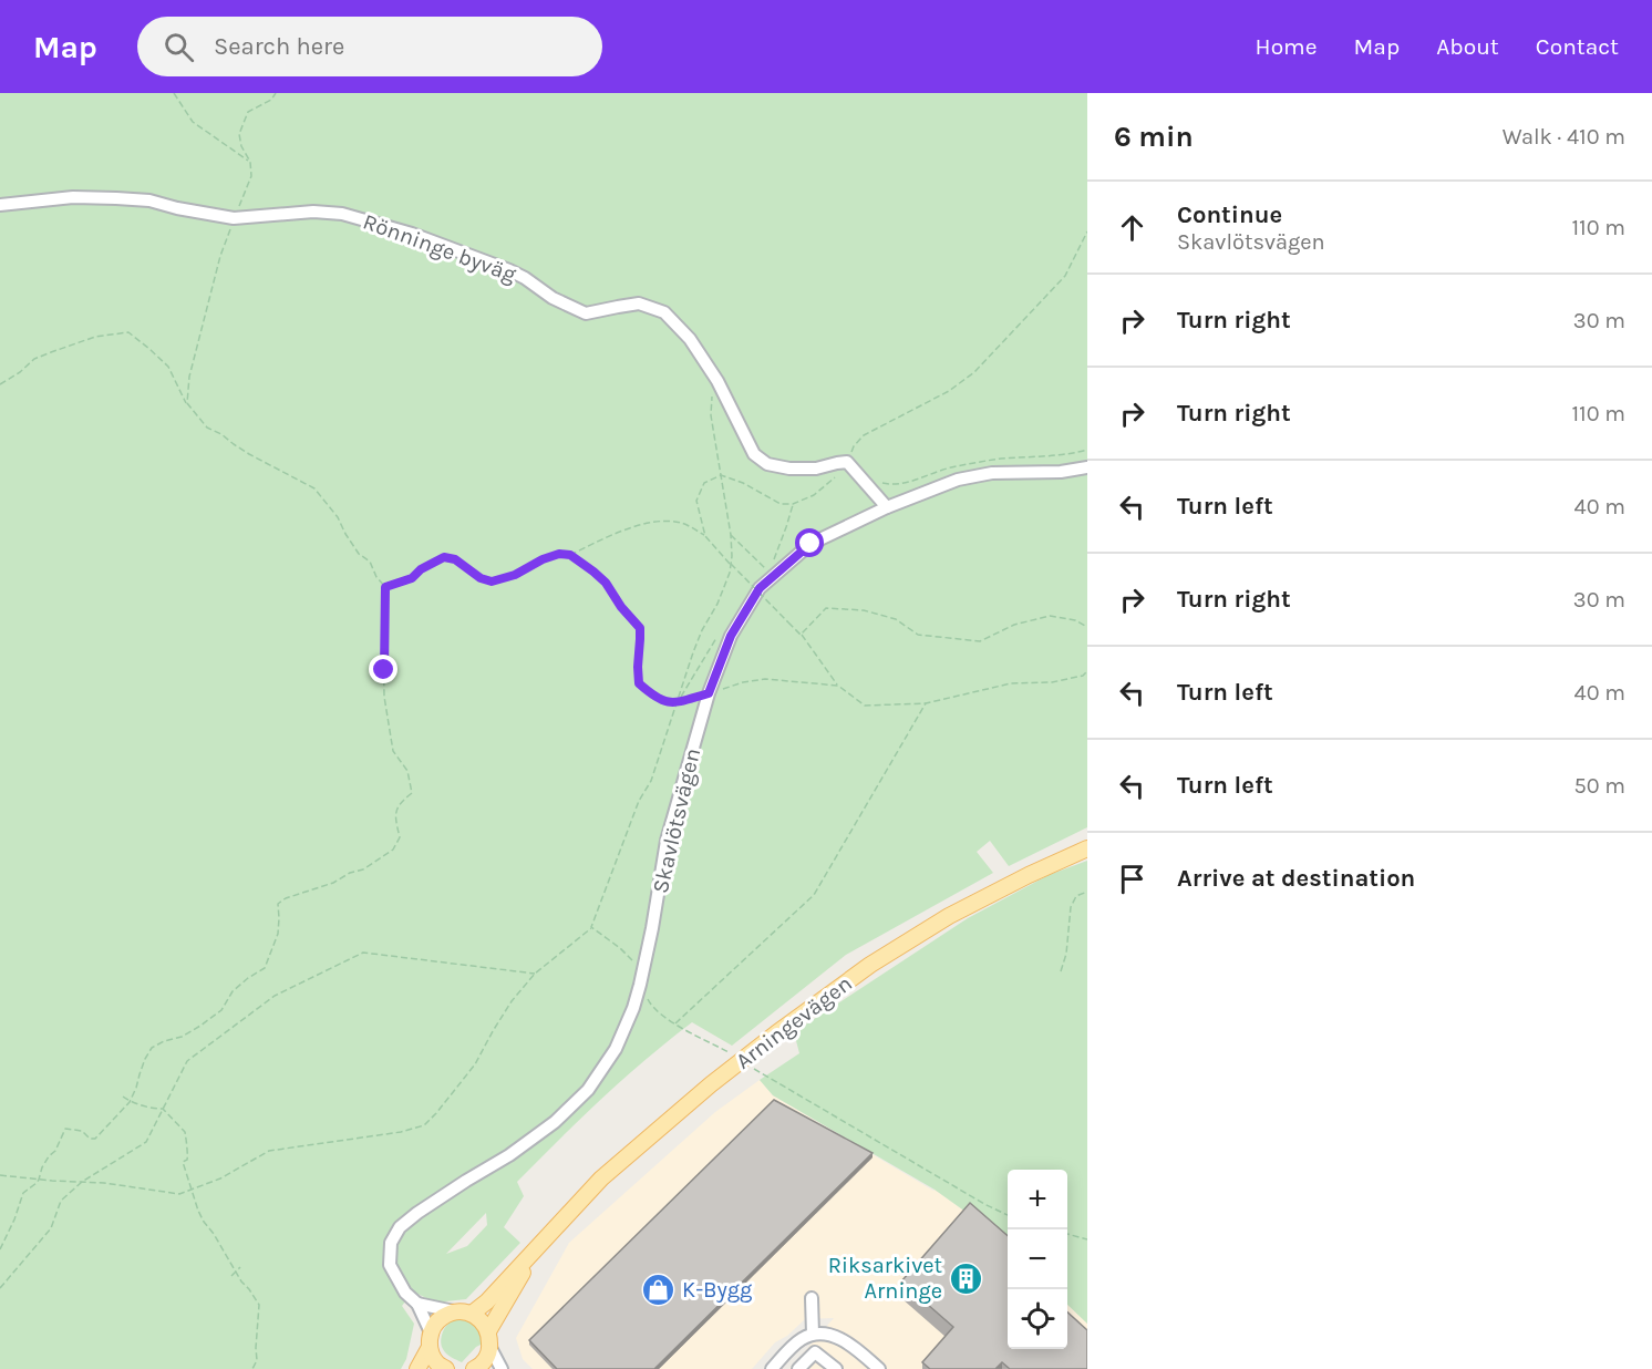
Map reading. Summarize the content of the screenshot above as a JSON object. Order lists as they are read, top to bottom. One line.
{"streets":{"main road":["Arningevägen"],"street":["Rönninge byväg","Skavlötsvägen"]},"places":{"building":["Riksarkivet Arninge"],"shop":["K-Bygg"]},"page":{"header":"Map","search":"Search here","nav":["Home","Map","About","Contact"],"heading":["6 min","Walk · 410 m"],"list":[["Continue","Skavlötsvägen","110 m"],["Turn right","30 m"],["Turn right","110 m"],["Turn left","40 m"],["Turn right","30 m"],["Turn left","40 m"],["Turn left","50 m"],"Arrive at destination"],"map_buttons":["+","−"]}}
